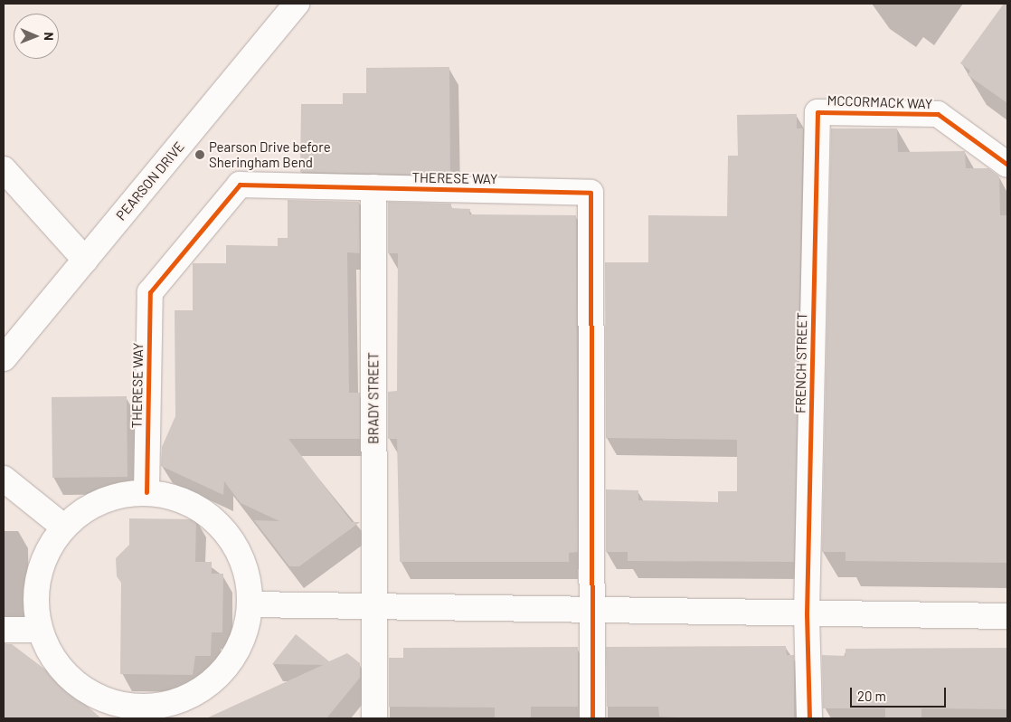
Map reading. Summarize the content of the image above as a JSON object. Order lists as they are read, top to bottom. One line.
{"streets":{"street":["MCCORMACK WAY","THERESE WAY","PEARSON DRIVE","FRENCH STREET","BRADY STREET"]},"crossings":[["MCCORMACK WAY","FRENCH STREET"],["THERESE WAY","BRADY STREET"]],"places":["Pearson Drive before Sheringham Bend"],"scale_bar":"20 m","north":"right"}
